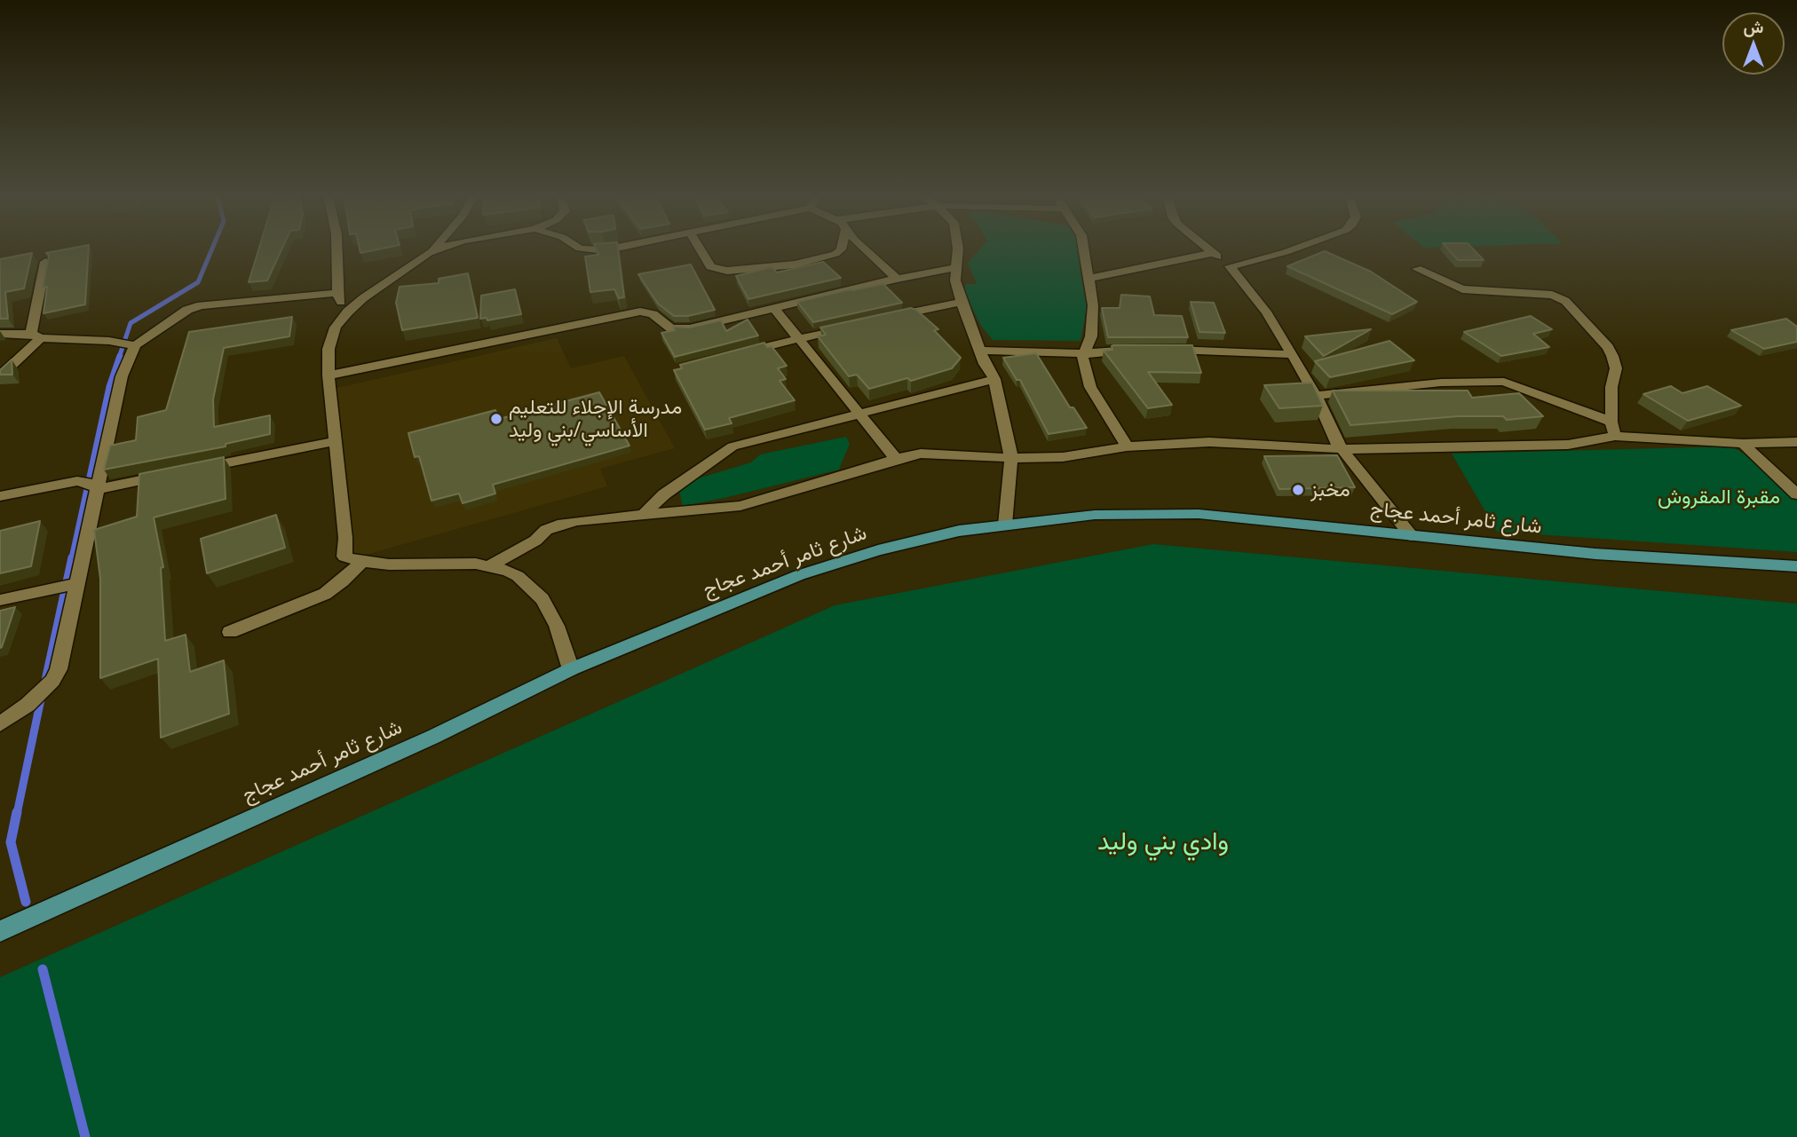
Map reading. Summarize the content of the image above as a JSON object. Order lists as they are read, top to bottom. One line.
{"streets":{"main road":["شارع ثامر أحمد عجاج"]},"parks":["مقبرة المقروش","وادي بني وليد"],"places":["مدرسة الإجلاء للتعليم الأساسي/بني وليد","مخبز"],"north":"top"}
